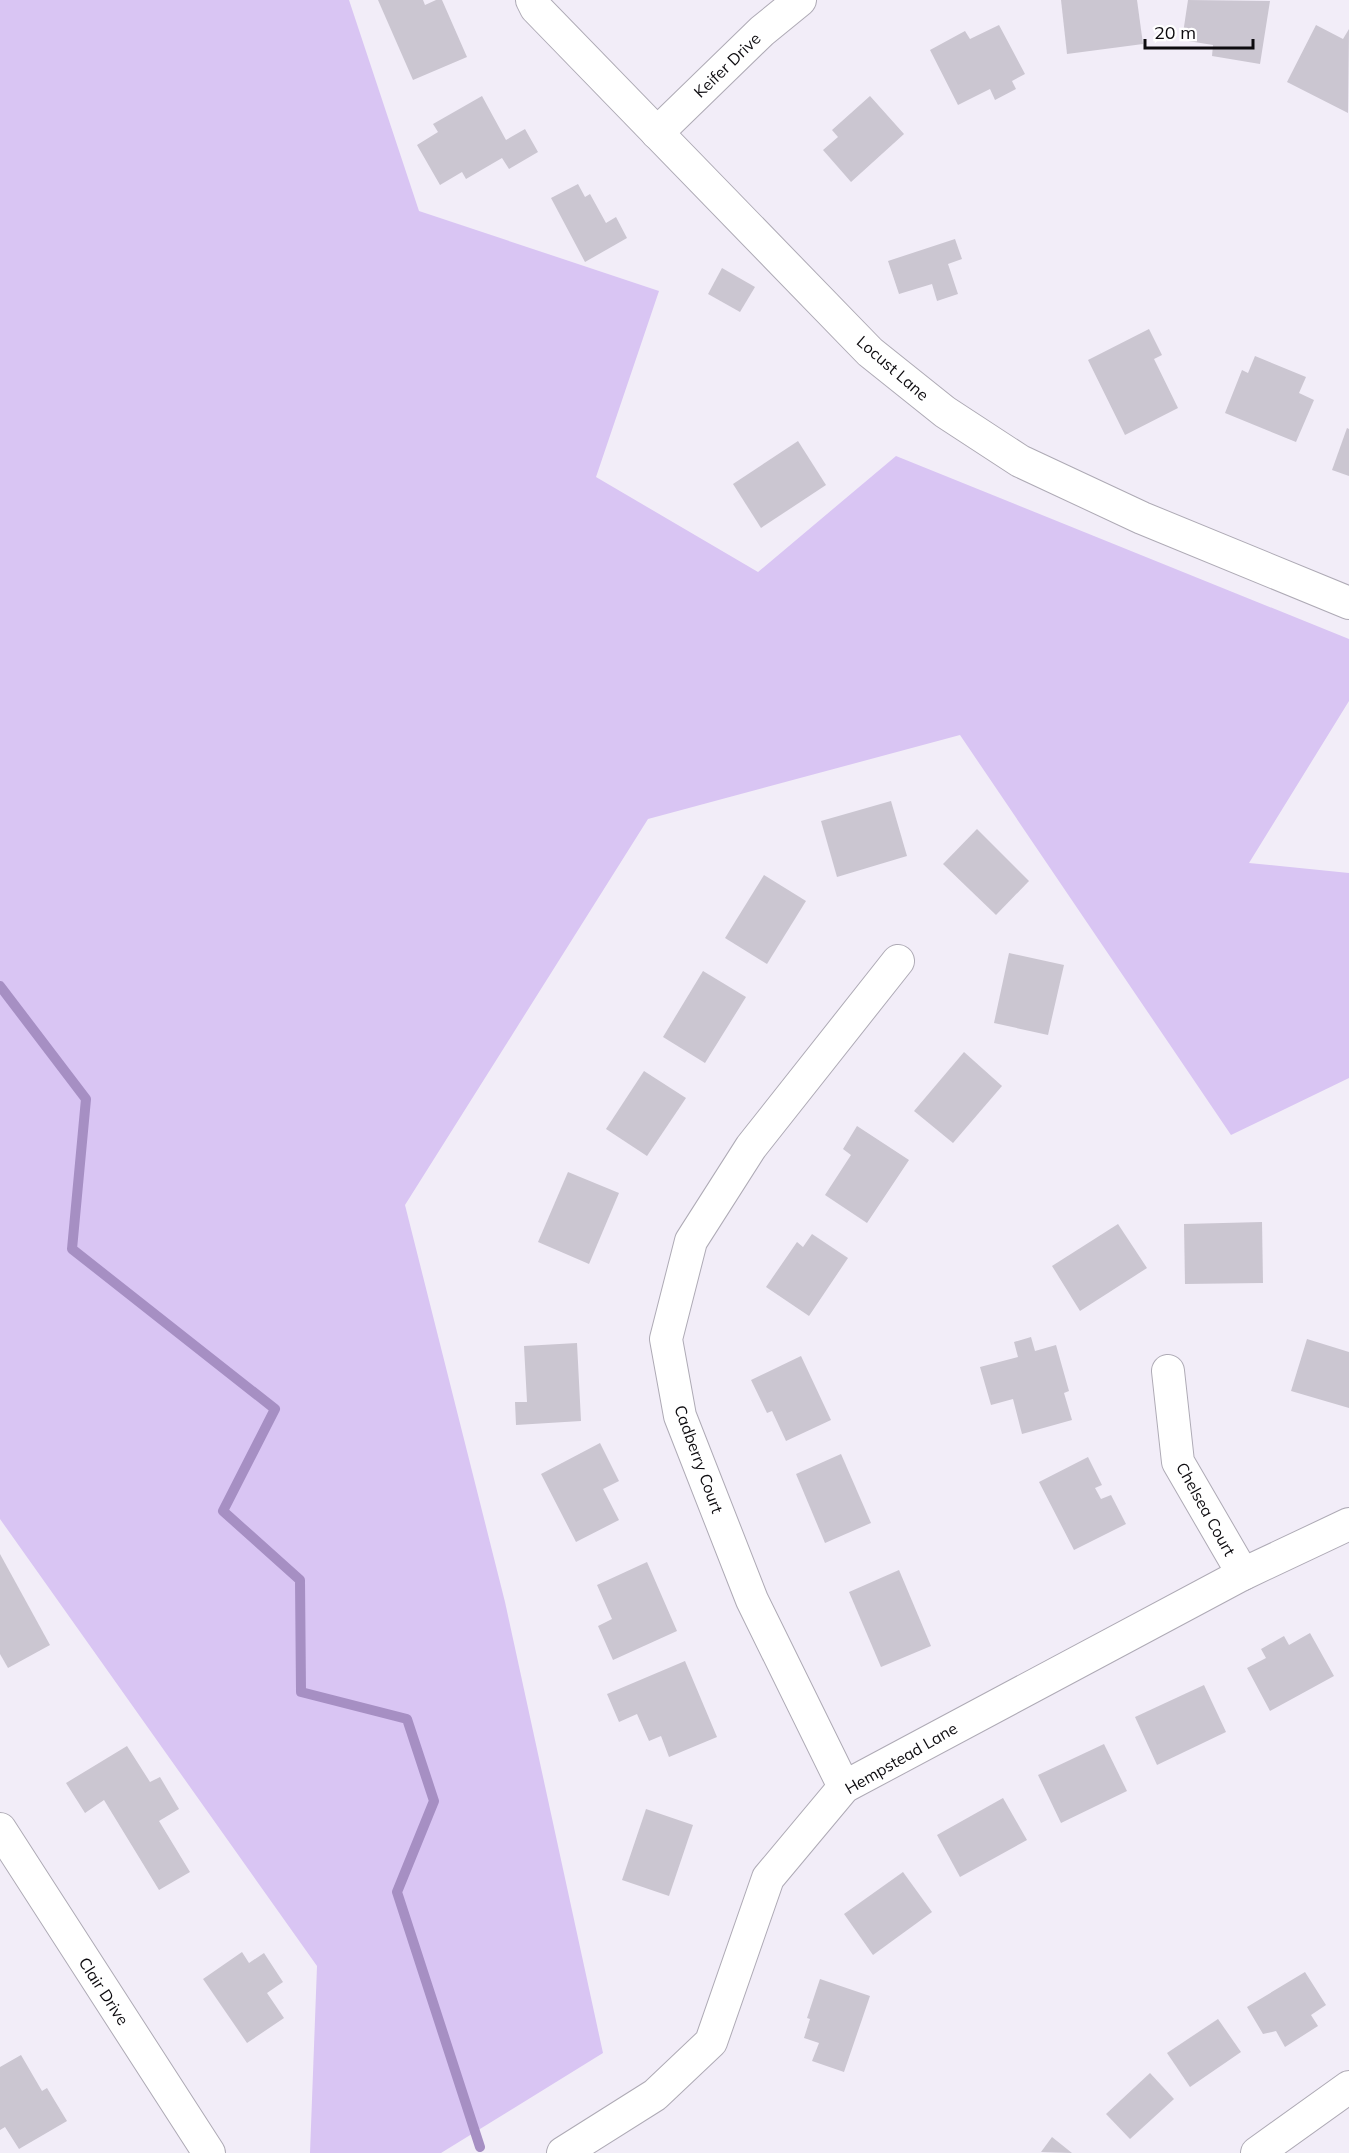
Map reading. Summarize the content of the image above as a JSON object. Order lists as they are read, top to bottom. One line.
{"streets":{"street":["Keifer Drive","Locust Lane","Cadberry Court","Chelsea Court","Hempstead Lane","Clair Drive"]},"crossings":[["Keifer Drive","Locust Lane"],["Cadberry Court","Hempstead Lane"],["Chelsea Court","Hempstead Lane"]],"scale_bar":"20 m"}
